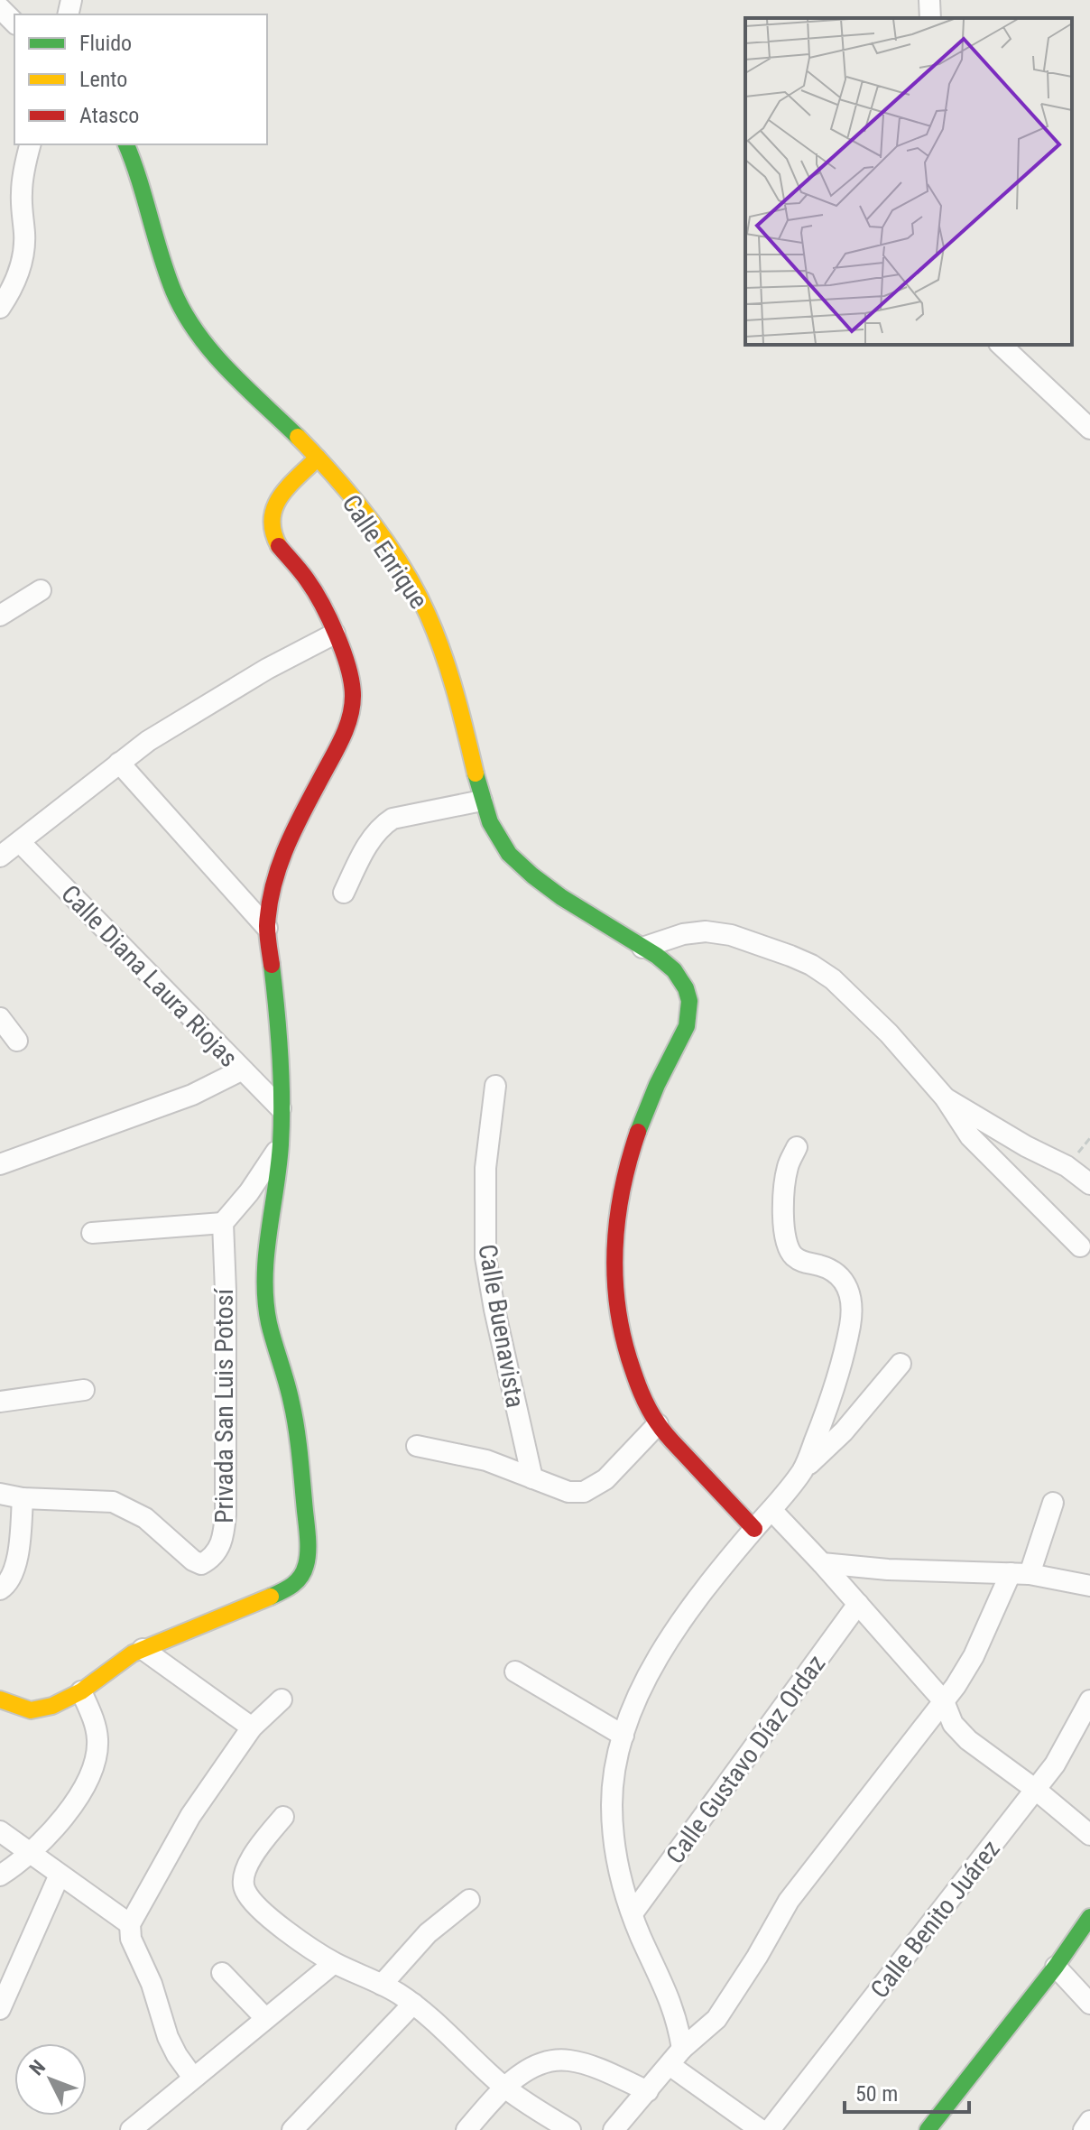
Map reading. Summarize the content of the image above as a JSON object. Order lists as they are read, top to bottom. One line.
{"streets":{"street":["Calle Enrique","Calle Diana Laura Riojas","Calle Buenavista","Privada San Luis Potosí","Calle Gustavo Díaz Ordaz","Calle Benito Juárez"]},"legend":["Fluido","Lento","Atasco"],"scale_bar":"50 m","north":"top left"}
